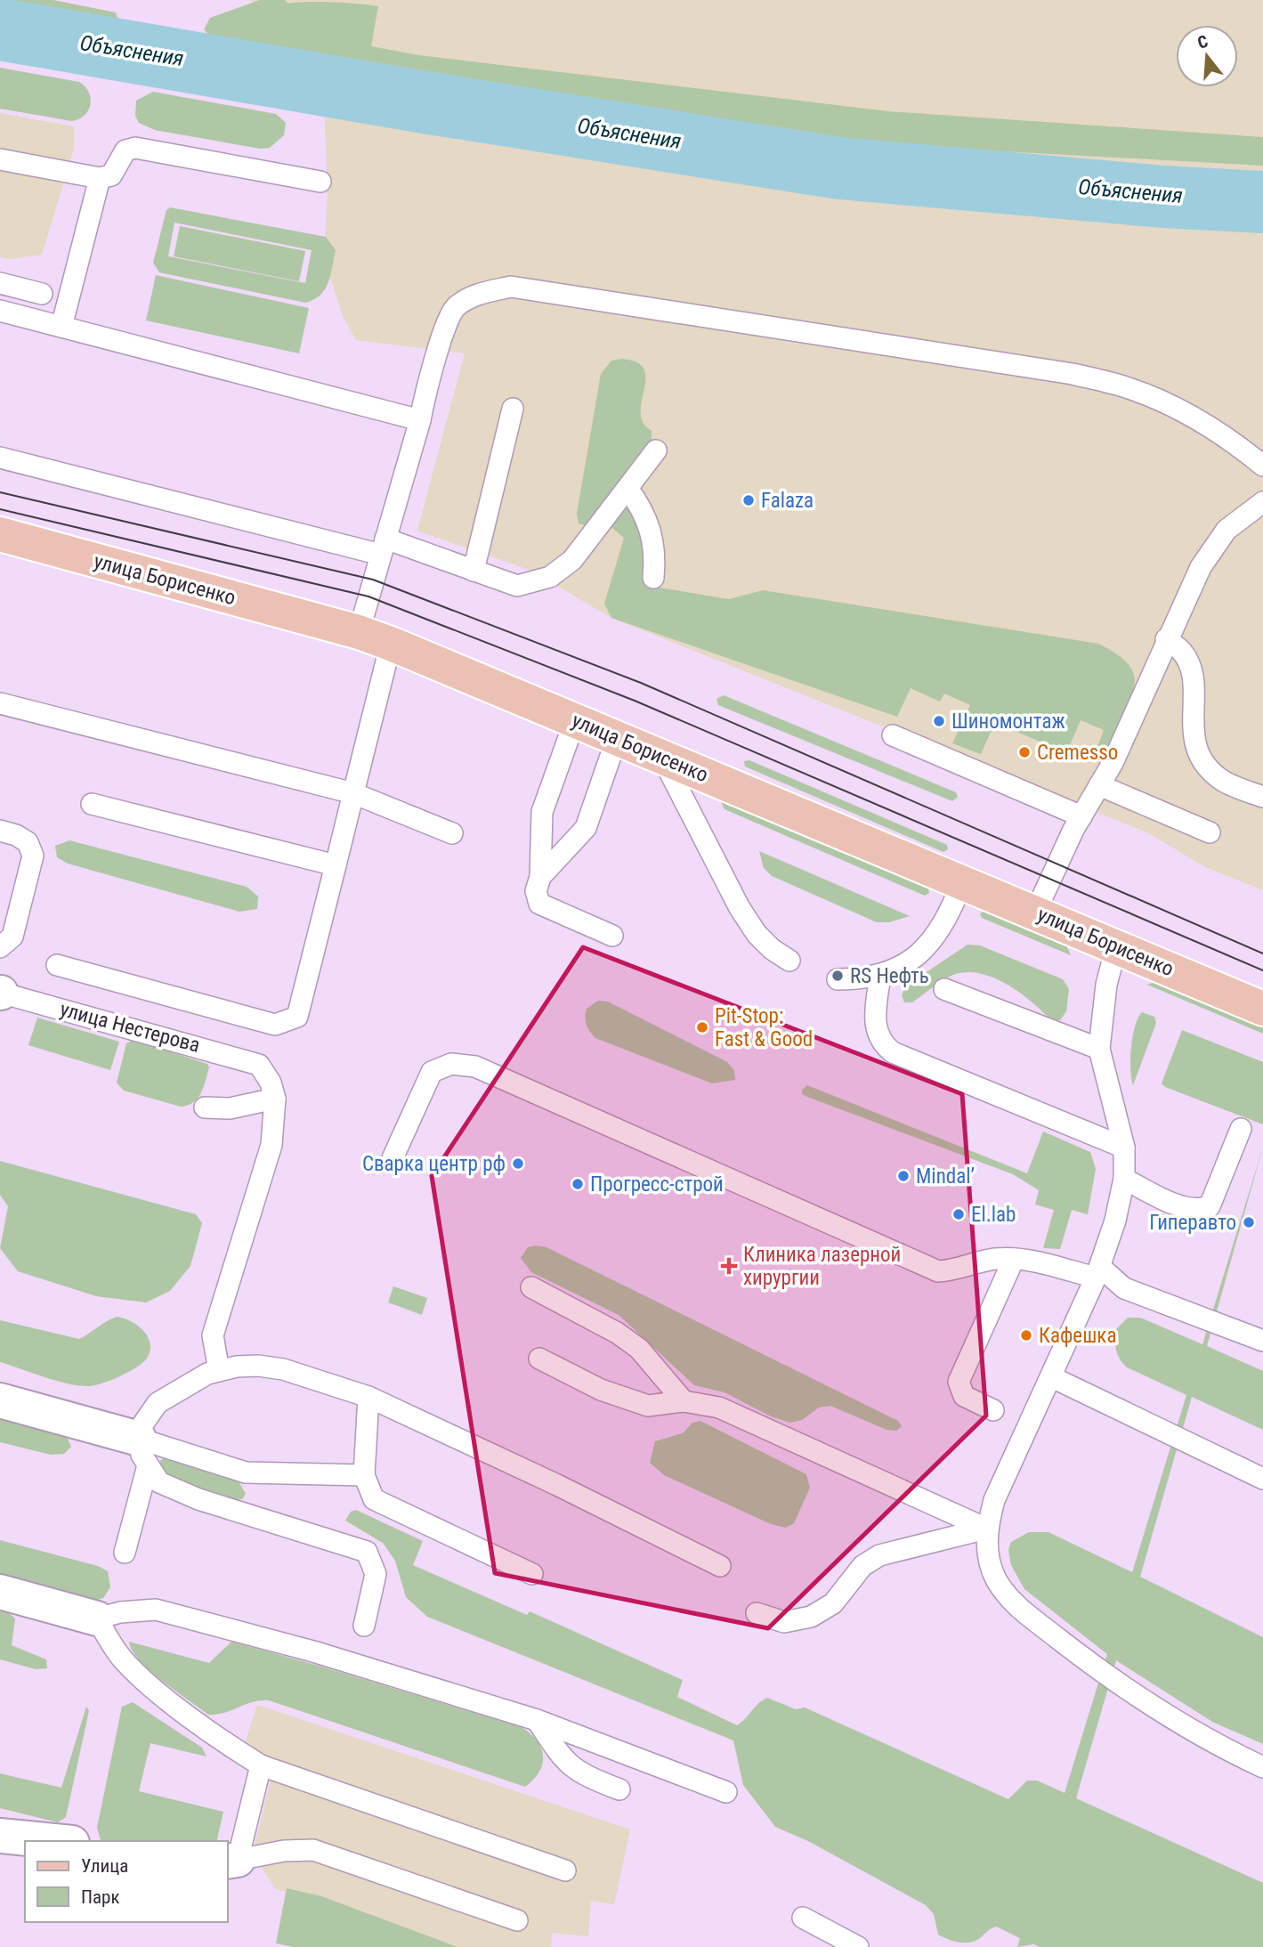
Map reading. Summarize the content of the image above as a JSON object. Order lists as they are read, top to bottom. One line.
{"streets":{"main road":["улица Борисенко"],"lane":["улица Нестерова"]},"water":["Объяснения"],"places":{"other":["Falaza","Шиномонтаж","Cremesso","RS Нефть","Pit-Stop: Fast & Good","Сварка центр рф","Mindal’","Прогресс-строй","El.lab","Гиперавто","Кафешка"],"health":["Клиника лазерной хирургии"]},"legend":["Улица","Парк"],"north":"top"}
